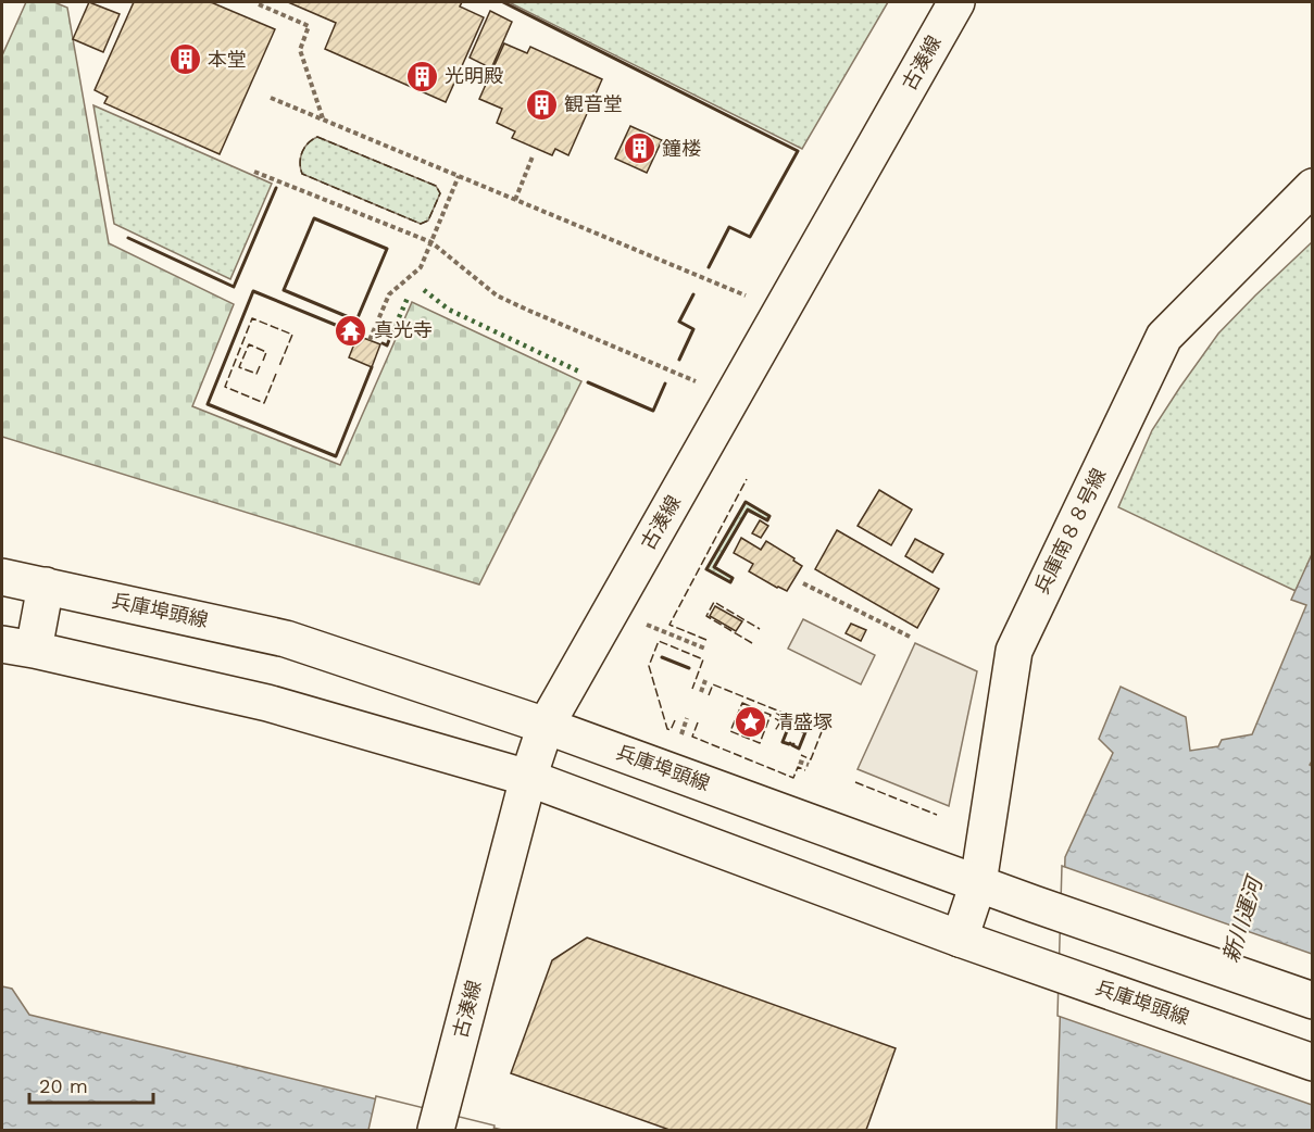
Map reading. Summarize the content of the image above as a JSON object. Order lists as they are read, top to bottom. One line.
{"streets":{"main road":["古湊線","兵庫南８８号線","兵庫埠頭線"]},"crossings":[["古湊線","兵庫埠頭線"],["兵庫南８８号線","兵庫埠頭線"]],"water":["新川運河"],"places":{"building":["本堂","光明殿","観音堂","鐘楼"],"temple":["真光寺"],"place":["清盛塚"]},"scale_bar":"20 m"}
